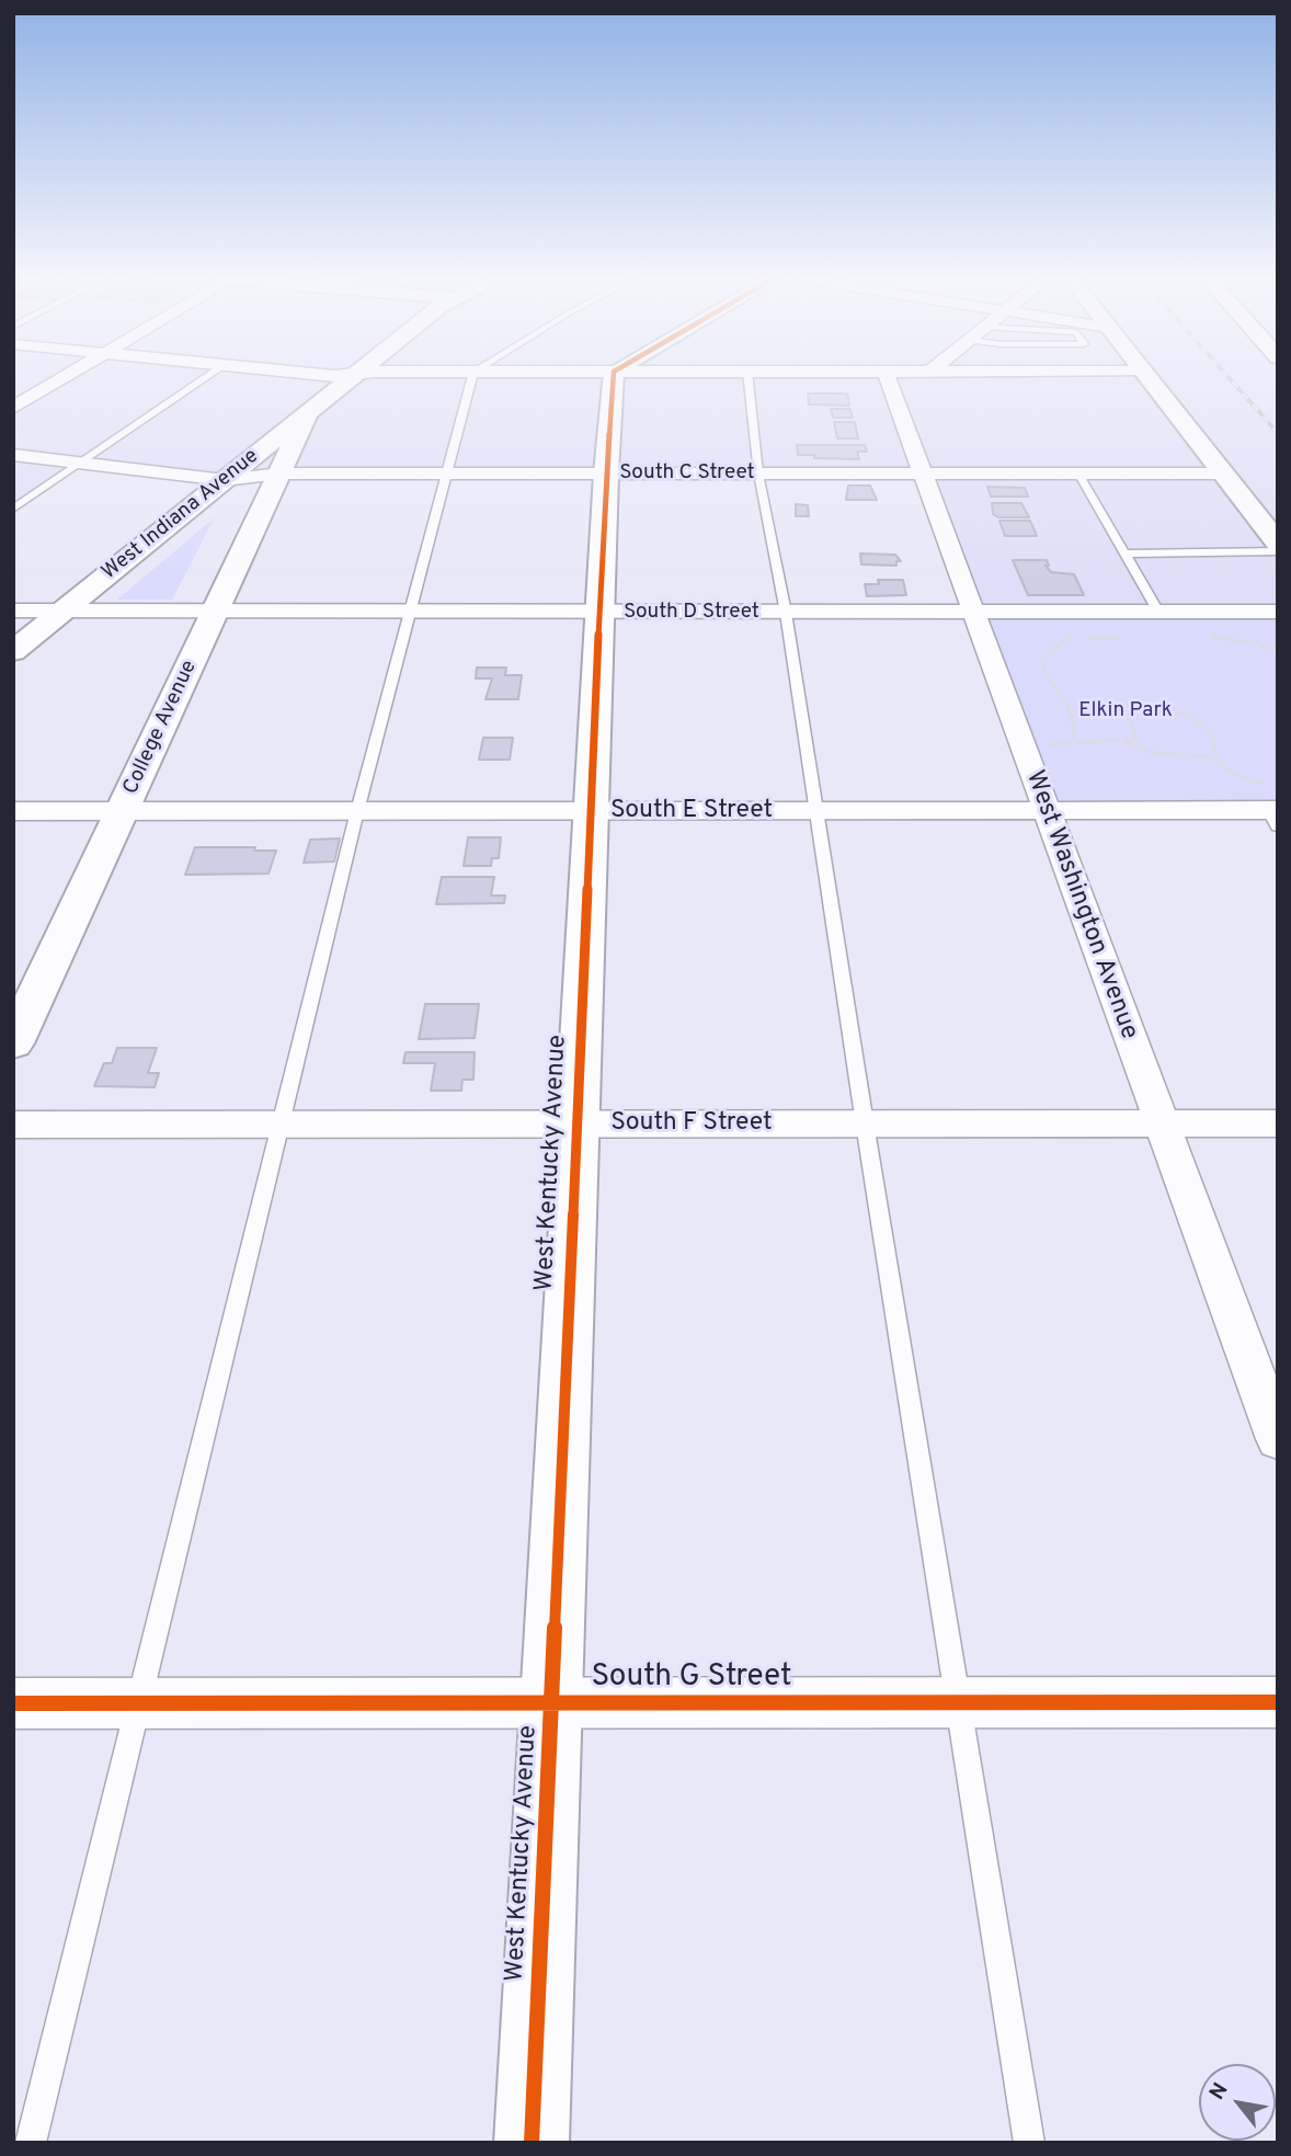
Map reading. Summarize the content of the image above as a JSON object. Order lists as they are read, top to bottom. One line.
{"streets":{"street":["South C Street","West Indiana Avenue","South D Street","College Avenue","South E Street","West Washington Avenue","South F Street","West Kentucky Avenue","South G Street"]},"crossings":[["South C Street","West Indiana Avenue"],["South C Street","College Avenue"],["South C Street","West Washington Avenue"],["South C Street","West Kentucky Avenue"],["West Indiana Avenue","South D Street"],["West Indiana Avenue","College Avenue"],["South D Street","College Avenue"],["South D Street","West Washington Avenue"],["South D Street","West Kentucky Avenue"],["College Avenue","South E Street"],["South E Street","West Washington Avenue"],["South E Street","West Kentucky Avenue"],["West Washington Avenue","South F Street"],["South F Street","West Kentucky Avenue"],["West Kentucky Avenue","South G Street"]],"parks":["Elkin Park"],"north":"top left"}
